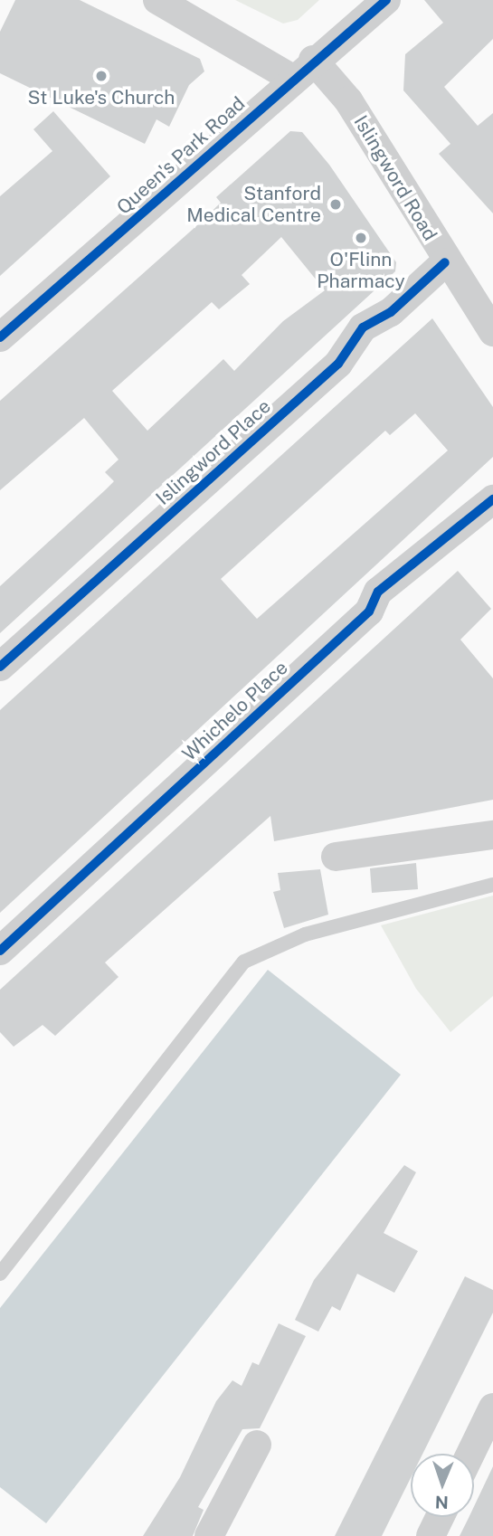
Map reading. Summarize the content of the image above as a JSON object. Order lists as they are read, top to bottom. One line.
{"streets":{"street":["Queen's Park Road","Islingword Road","Islingword Place","Whichelo Place"]},"crossings":[["Queen's Park Road","Islingword Road"],["Islingword Road","Islingword Place"]],"places":["St Luke's Church","Stanford Medical Centre","O'Flinn Pharmacy"],"north":"bottom"}
